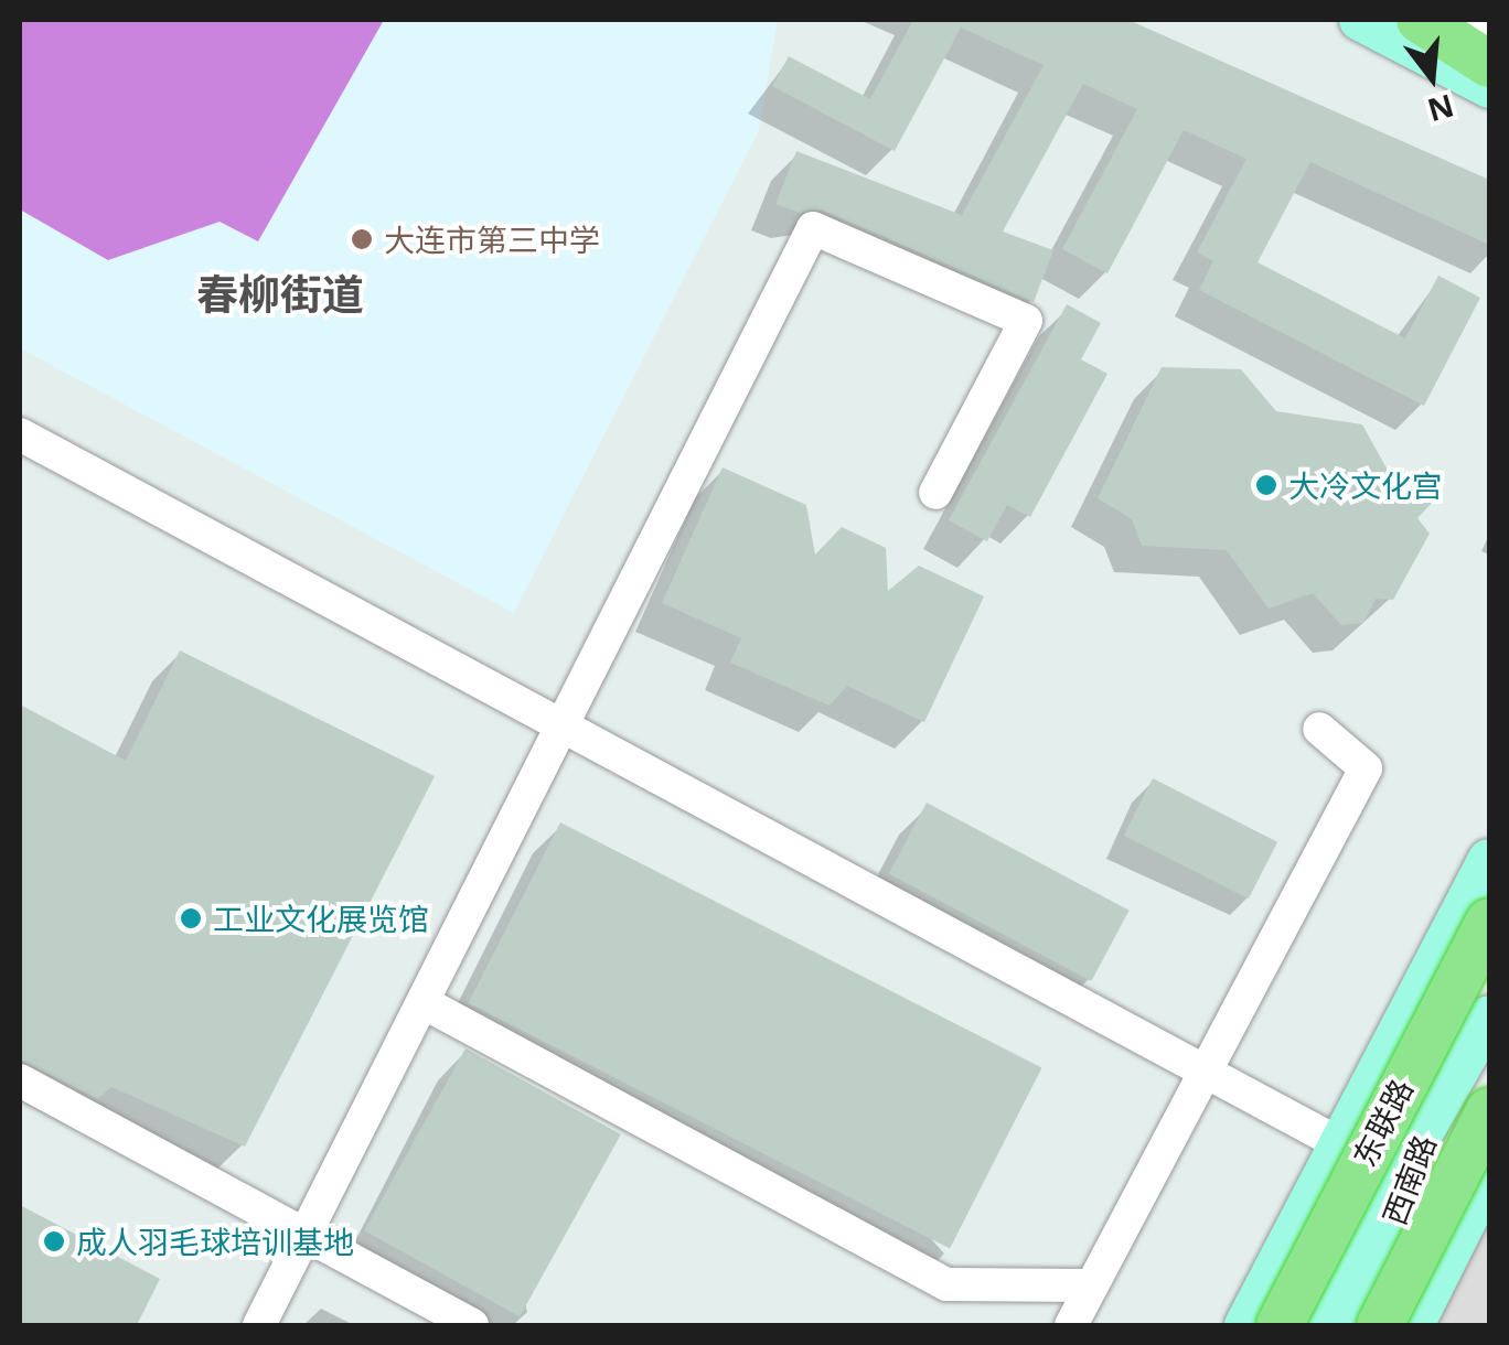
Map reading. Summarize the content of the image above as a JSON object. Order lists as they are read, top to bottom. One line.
{"streets":{"highway":["东联路"],"main road":["西南路"]},"districts":["春柳街道"],"places":["大连市第三中学","大冷文化宫","工业文化展览馆","成人羽毛球培训基地"],"north":"bottom"}
